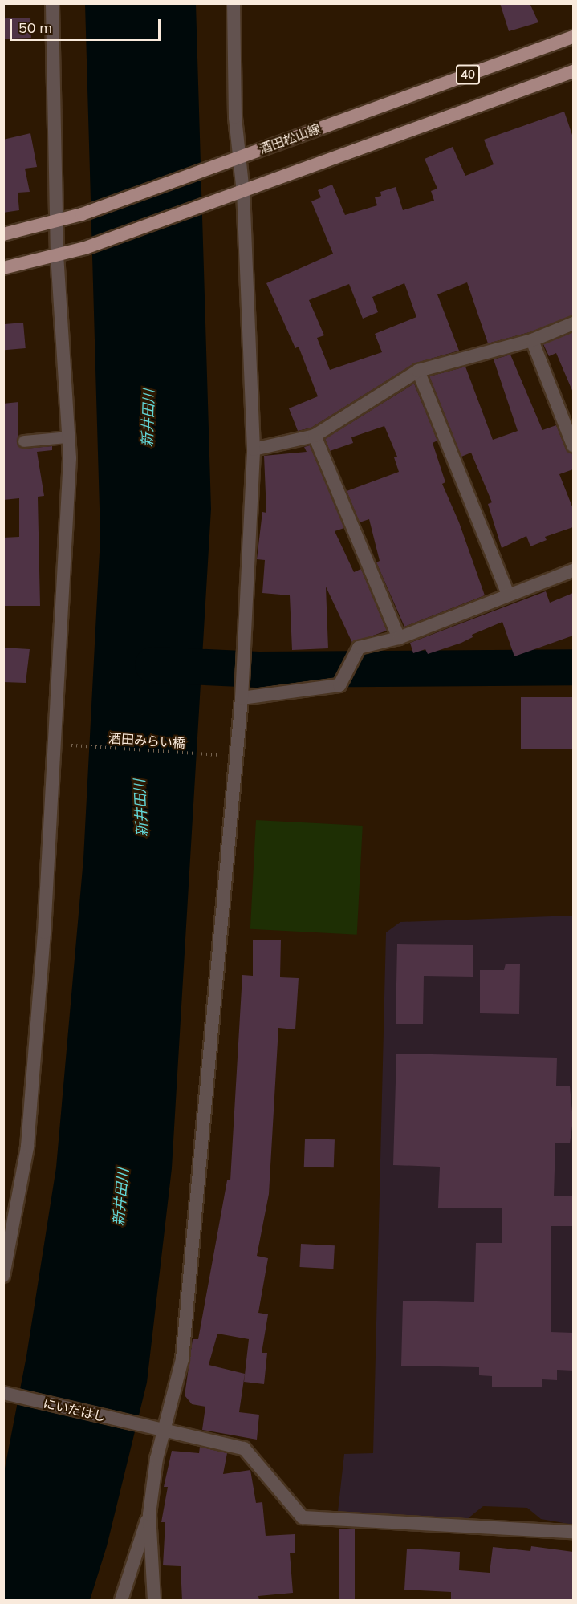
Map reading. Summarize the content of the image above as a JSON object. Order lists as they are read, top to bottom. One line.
{"streets":{"main road":["40","酒田松山線"],"street":["にいだはし"],"path":["酒田みらい橋"]},"water":["新井田川"],"scale_bar":"50 m"}
